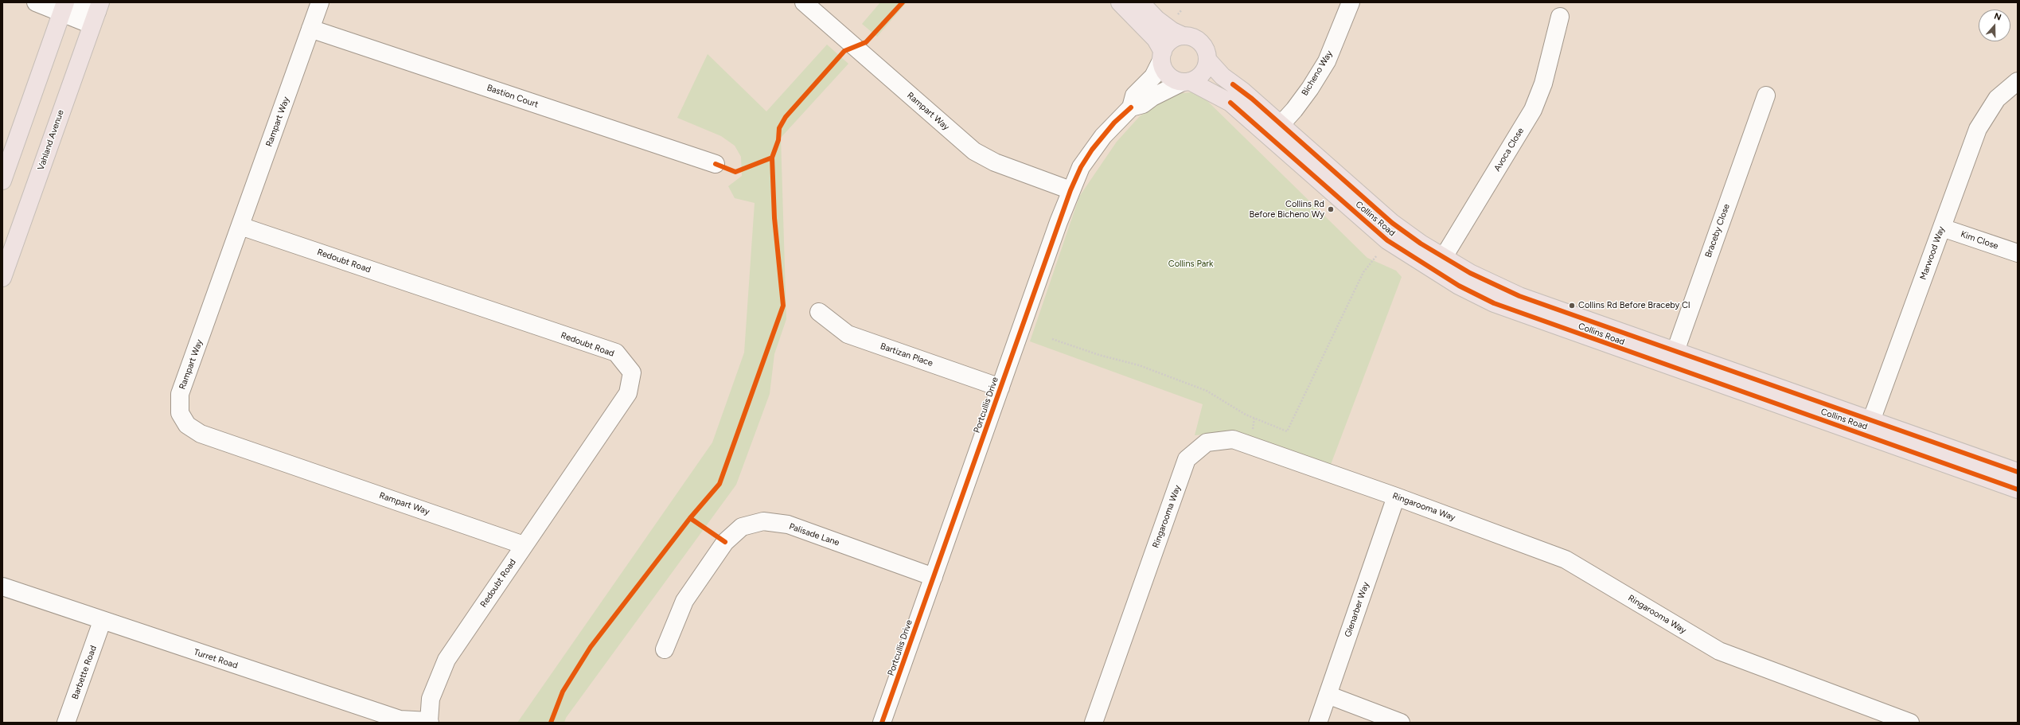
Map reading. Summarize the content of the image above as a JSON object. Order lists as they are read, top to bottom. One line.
{"streets":{"main road":["Vahland Avenue","Collins Road"],"street":["Bicheno Way","Bastion Court","Rampart Way","Avoca Close","Braceby Close","Kim Close","Marwood Way","Redoubt Road","Bartizan Place","Portcullis Drive","Ringarooma Way","Palisade Lane","Glenarber Way","Turret Road","Barbette Road"]},"crossings":[["Bicheno Way","Collins Road"],["Bastion Court","Rampart Way"],["Rampart Way","Redoubt Road"],["Rampart Way","Portcullis Drive"],["Avoca Close","Collins Road"],["Collins Road","Braceby Close"],["Collins Road","Marwood Way"],["Collins Road","Portcullis Drive"],["Kim Close","Marwood Way"],["Redoubt Road","Turret Road"],["Bartizan Place","Portcullis Drive"],["Portcullis Drive","Palisade Lane"],["Ringarooma Way","Glenarber Way"],["Turret Road","Barbette Road"]],"parks":["Collins Park"],"places":["Collins Rd Before Bicheno Wy","Collins Rd Before Braceby Cl"],"north":"top"}
